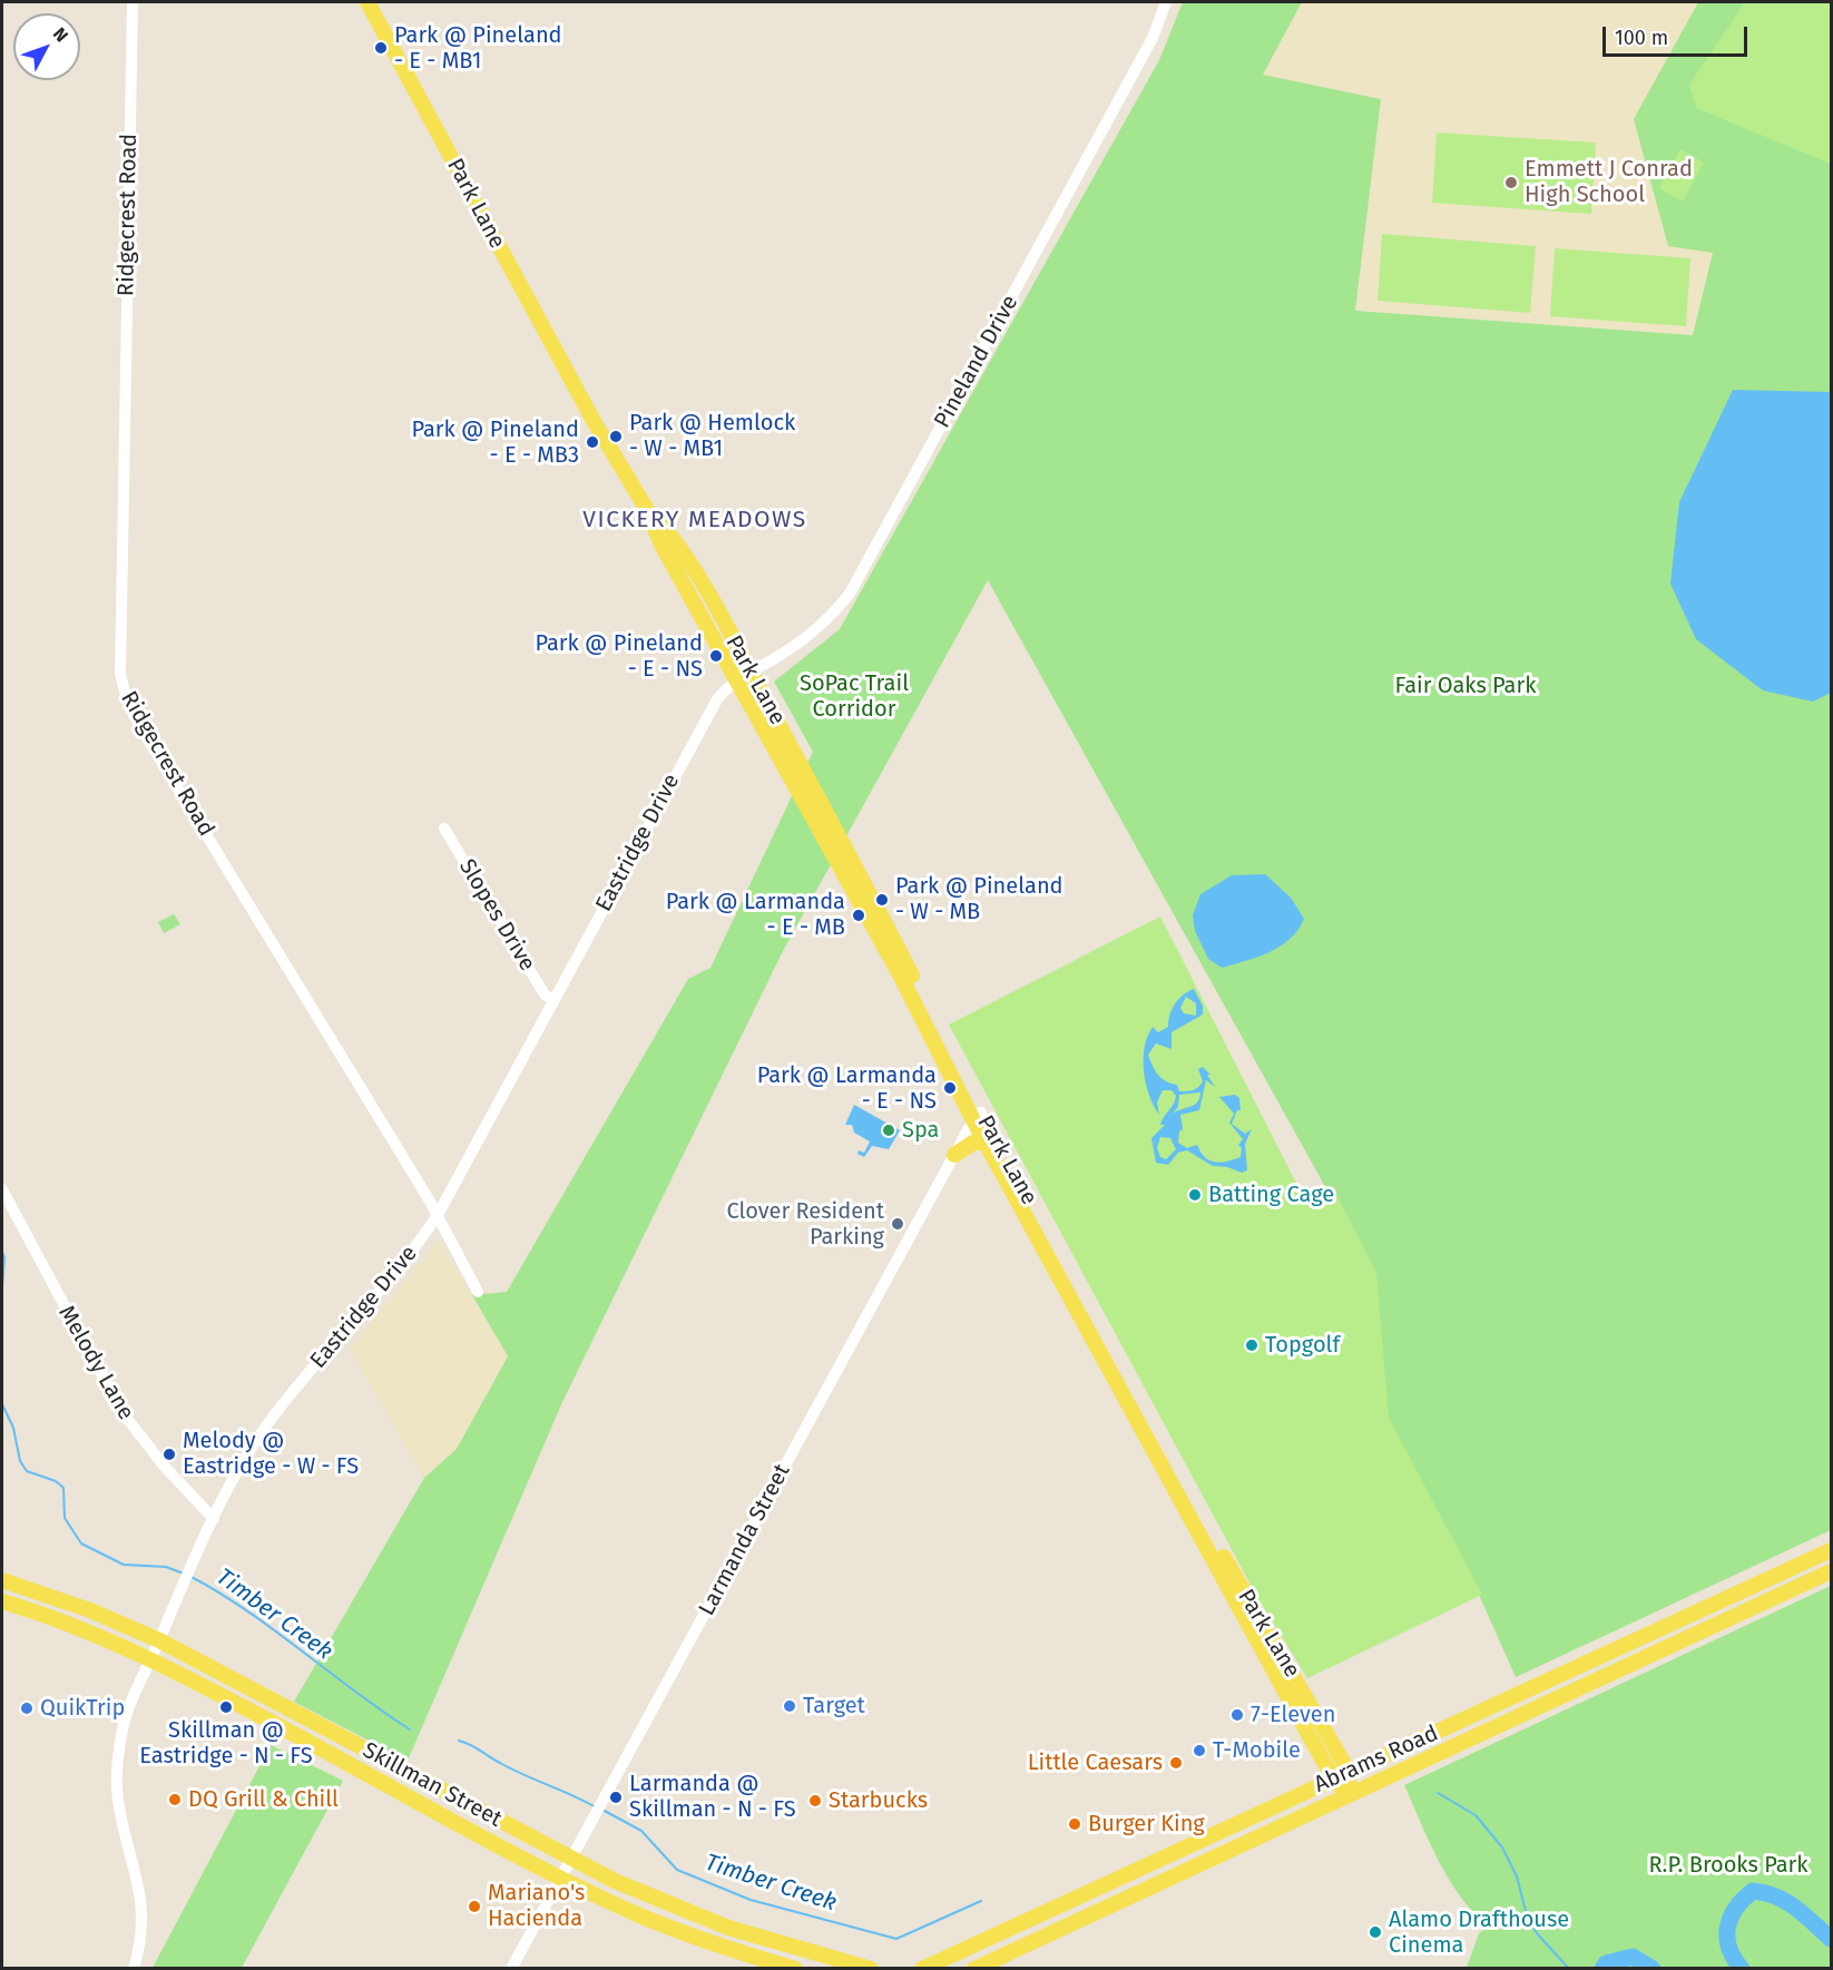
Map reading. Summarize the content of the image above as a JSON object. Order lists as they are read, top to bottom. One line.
{"streets":{"main road":["Park Lane","Abrams Road","Skillman Street"],"street":["Ridgecrest Road","Pineland Drive","Eastridge Drive","Slopes Drive","Melody Lane","Larmanda Street"]},"crossings":[["Park Lane","Pineland Drive"],["Park Lane","Eastridge Drive"],["Park Lane","Larmanda Street"],["Park Lane","Abrams Road"],["Ridgecrest Road","Eastridge Drive"],["Pineland Drive","Eastridge Drive"],["Eastridge Drive","Slopes Drive"],["Eastridge Drive","Melody Lane"],["Eastridge Drive","Skillman Street"],["Larmanda Street","Skillman Street"]],"districts":["VICKERY MEADOWS"],"water":["Timber Creek"],"parks":["SoPac Trail Corridor","Fair Oaks Park","R.P. Brooks Park"],"places":["Park @ Pineland - E - MB1","Emmett J Conrad High School","Park @ Hemlock - W - MB1","Park @ Pineland - E - MB3","Park @ Pineland - E - NS","Park @ Pineland - W - MB","Park @ Larmanda - E - MB","Park @ Larmanda - E - NS","Spa","Batting Cage","Clover Resident Parking","Topgolf","Melody @ Eastridge - W - FS","Target","Skillman @ Eastridge - N - FS","QuikTrip","7-Eleven","T-Mobile","Little Caesars","Larmanda @ Skillman - N - FS","DQ Grill & Chill","Starbucks","Burger King","Mariano's Hacienda","Alamo Drafthouse Cinema"],"scale_bar":"100 m","north":"top right"}
